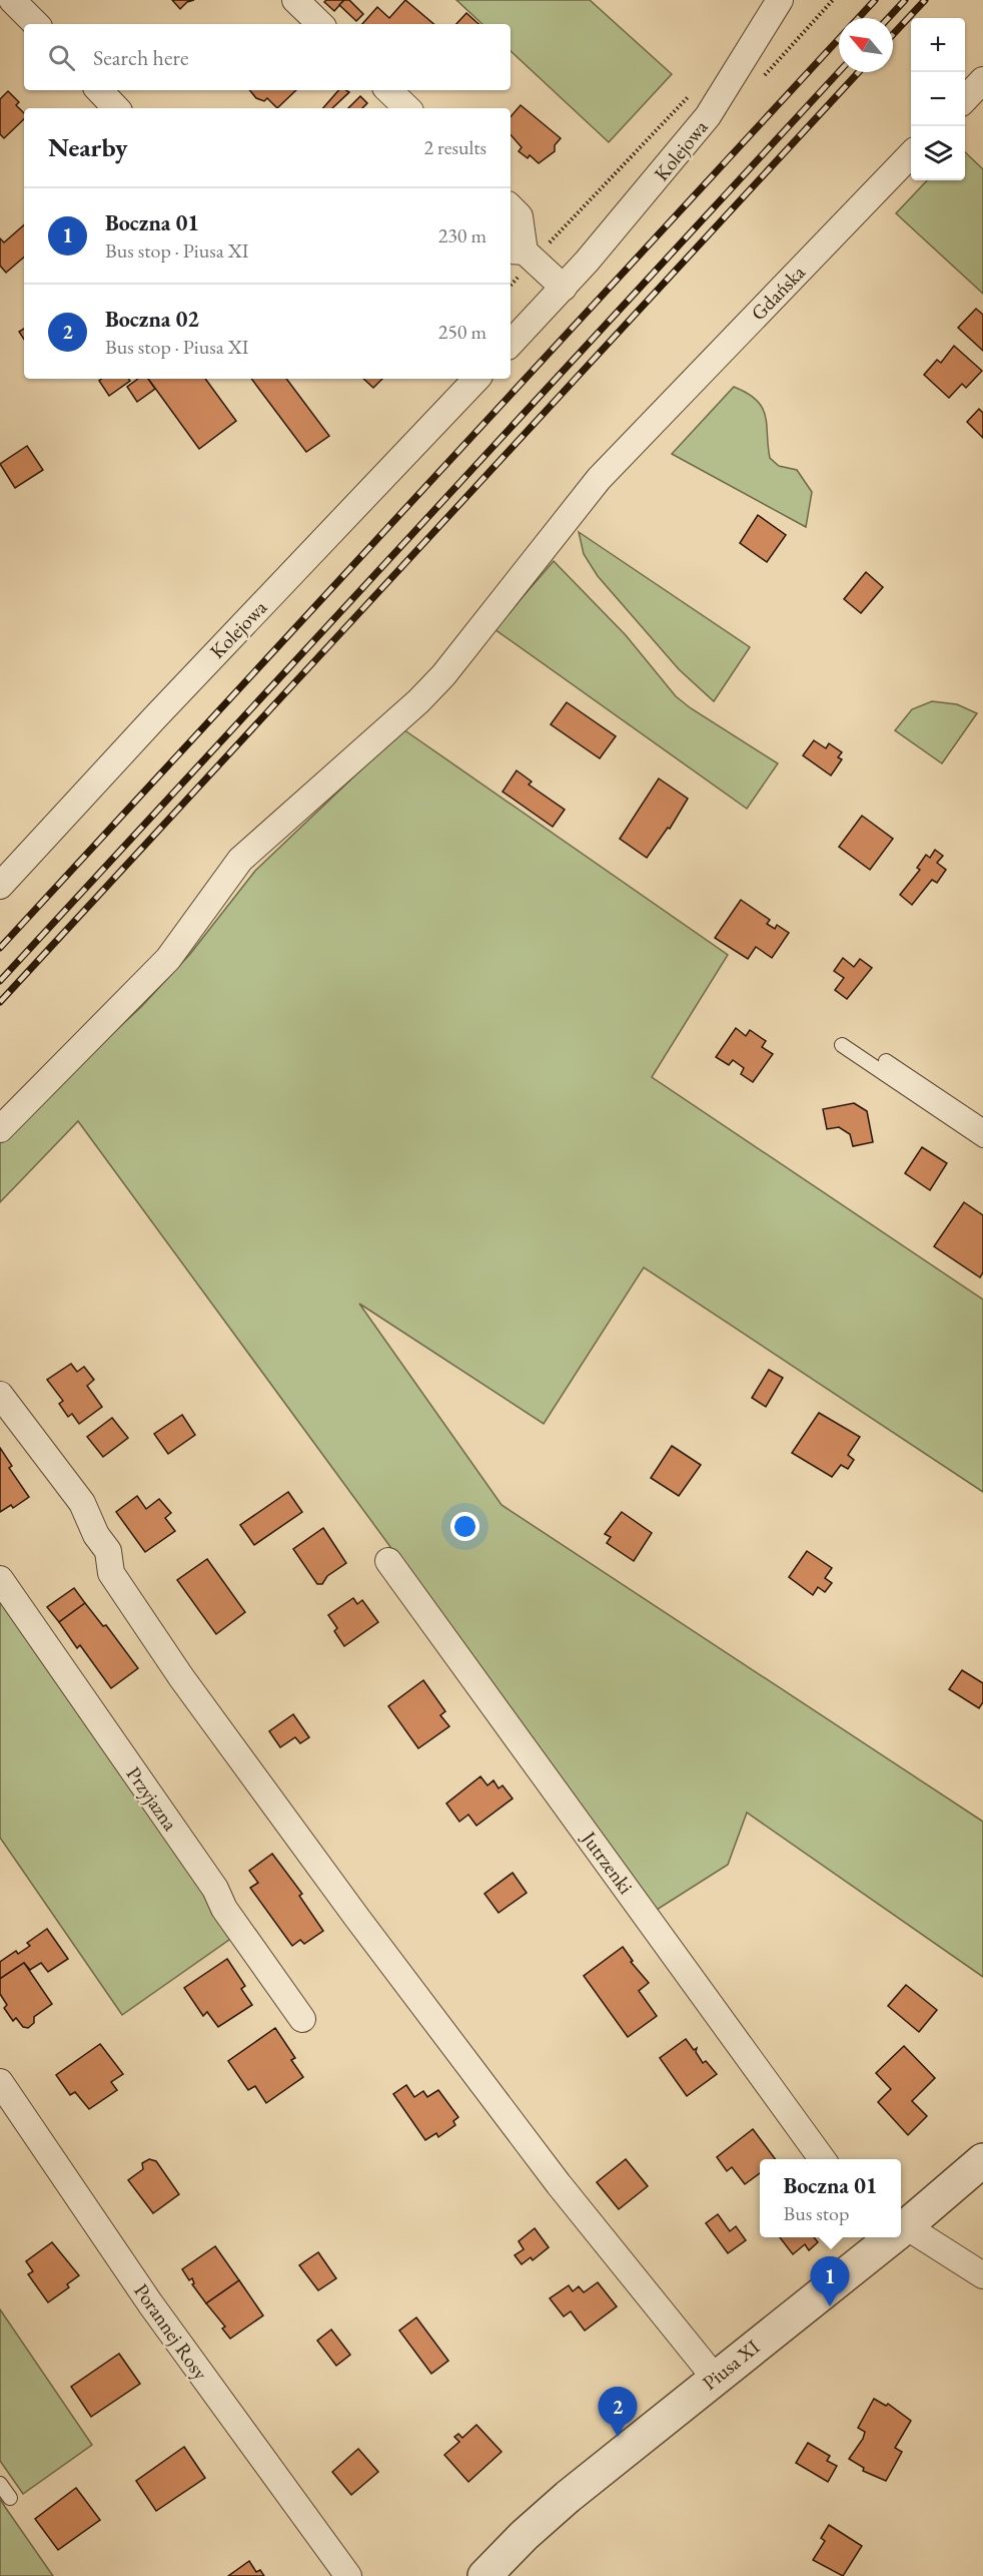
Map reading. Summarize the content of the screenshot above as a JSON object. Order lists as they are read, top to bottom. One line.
{"streets":{"street":["Kolejowa","Gdańska","Przyjazna","Jutrzenki","Porannej Rosy","Piusa XI"]},"north":"top left","page":{"map_buttons":["+","−"],"search":"Search here","heading":["Nearby","2 results"],"list":[{"mark":"1","name":"Boczna 01","note":"Bus stop · Piusa XI","value":"230 m"},{"mark":"2","name":"Boczna 02","note":"Bus stop · Piusa XI","value":"250 m"}],"popup":["Boczna 01","Bus stop"],"pins":["1","2"]}}
